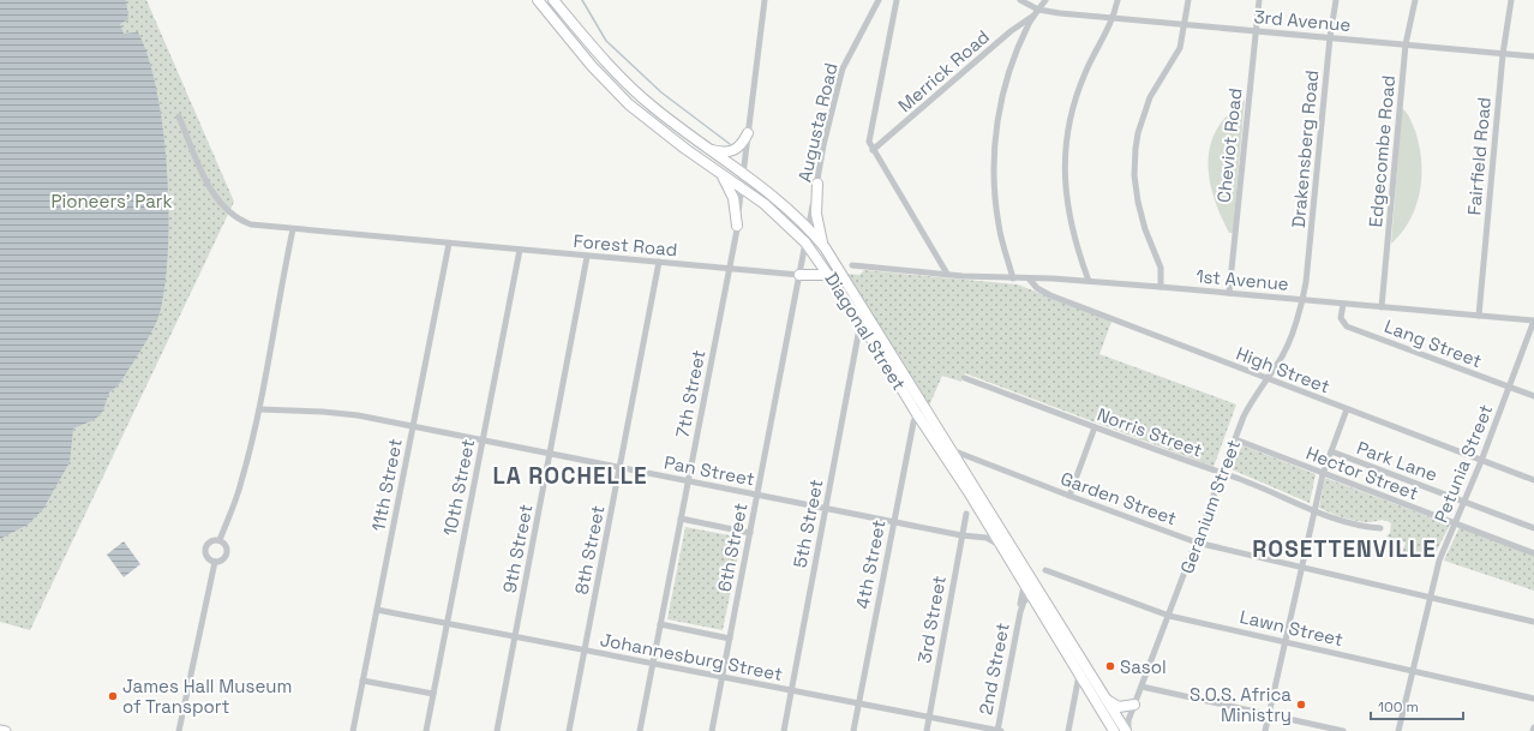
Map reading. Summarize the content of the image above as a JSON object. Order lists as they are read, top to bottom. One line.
{"streets":{"main road":["Diagonal Street"],"street":["3rd Avenue","Merrick Road","Augusta Road","Cheviot Road","Drakensberg Road","Edgecombe Road","Fairfield Road","Forest Road","1st Avenue","Lang Street","High Street","7th Street","Norris Street","Park Lane","Petunia Street","Pan Street","Hector Street","11th Street","10th Street","Garden Street","Geranium Street","5th Street","6th Street","9th Street","8th Street","4th Street","3rd Street","Lawn Street","Johannesburg Street","2nd Street"]},"crossings":[["3rd Avenue","Cheviot Road"],["3rd Avenue","Drakensberg Road"],["3rd Avenue","Edgecombe Road"],["3rd Avenue","Fairfield Road"],["Augusta Road","Diagonal Street"],["Augusta Road","6th Street"],["Cheviot Road","1st Avenue"],["Drakensberg Road","1st Avenue"],["Drakensberg Road","Geranium Street"],["Edgecombe Road","1st Avenue"],["Fairfield Road","1st Avenue"],["Forest Road","7th Street"],["Forest Road","11th Street"],["Forest Road","10th Street"],["Forest Road","6th Street"],["Forest Road","9th Street"],["Forest Road","8th Street"],["1st Avenue","Lang Street"],["1st Avenue","High Street"],["1st Avenue","Petunia Street"],["1st Avenue","Geranium Street"],["Diagonal Street","7th Street"],["Diagonal Street","Pan Street"],["Diagonal Street","Garden Street"],["Diagonal Street","Geranium Street"],["Diagonal Street","5th Street"],["Diagonal Street","6th Street"],["Diagonal Street","4th Street"],["Diagonal Street","2nd Street"],["Lang Street","Petunia Street"],["High Street","Petunia Street"],["High Street","Geranium Street"],["7th Street","Pan Street"],["7th Street","Johannesburg Street"],["Norris Street","Geranium Street"],["Park Lane","Petunia Street"],["Petunia Street","Hector Street"],["Petunia Street","Garden Street"],["Petunia Street","Lawn Street"],["Pan Street","11th Street"],["Pan Street","10th Street"],["Pan Street","5th Street"],["Pan Street","6th Street"],["Pan Street","9th Street"],["Pan Street","8th Street"],["Pan Street","4th Street"],["Pan Street","3rd Street"],["Hector Street","Geranium Street"],["11th Street","Johannesburg Street"],["10th Street","Johannesburg Street"],["Garden Street","Geranium Street"],["Geranium Street","Lawn Street"],["5th Street","Johannesburg Street"],["6th Street","Johannesburg Street"],["9th Street","Johannesburg Street"],["8th Street","Johannesburg Street"],["4th Street","Johannesburg Street"],["3rd Street","Johannesburg Street"],["Johannesburg Street","2nd Street"]],"districts":["LA ROCHELLE","ROSETTENVILLE"],"parks":["Pioneers' Park"],"places":["Sasol","James Hall Museum of Transport","S.O.S. Africa Ministry"],"scale_bar":"100 m"}
